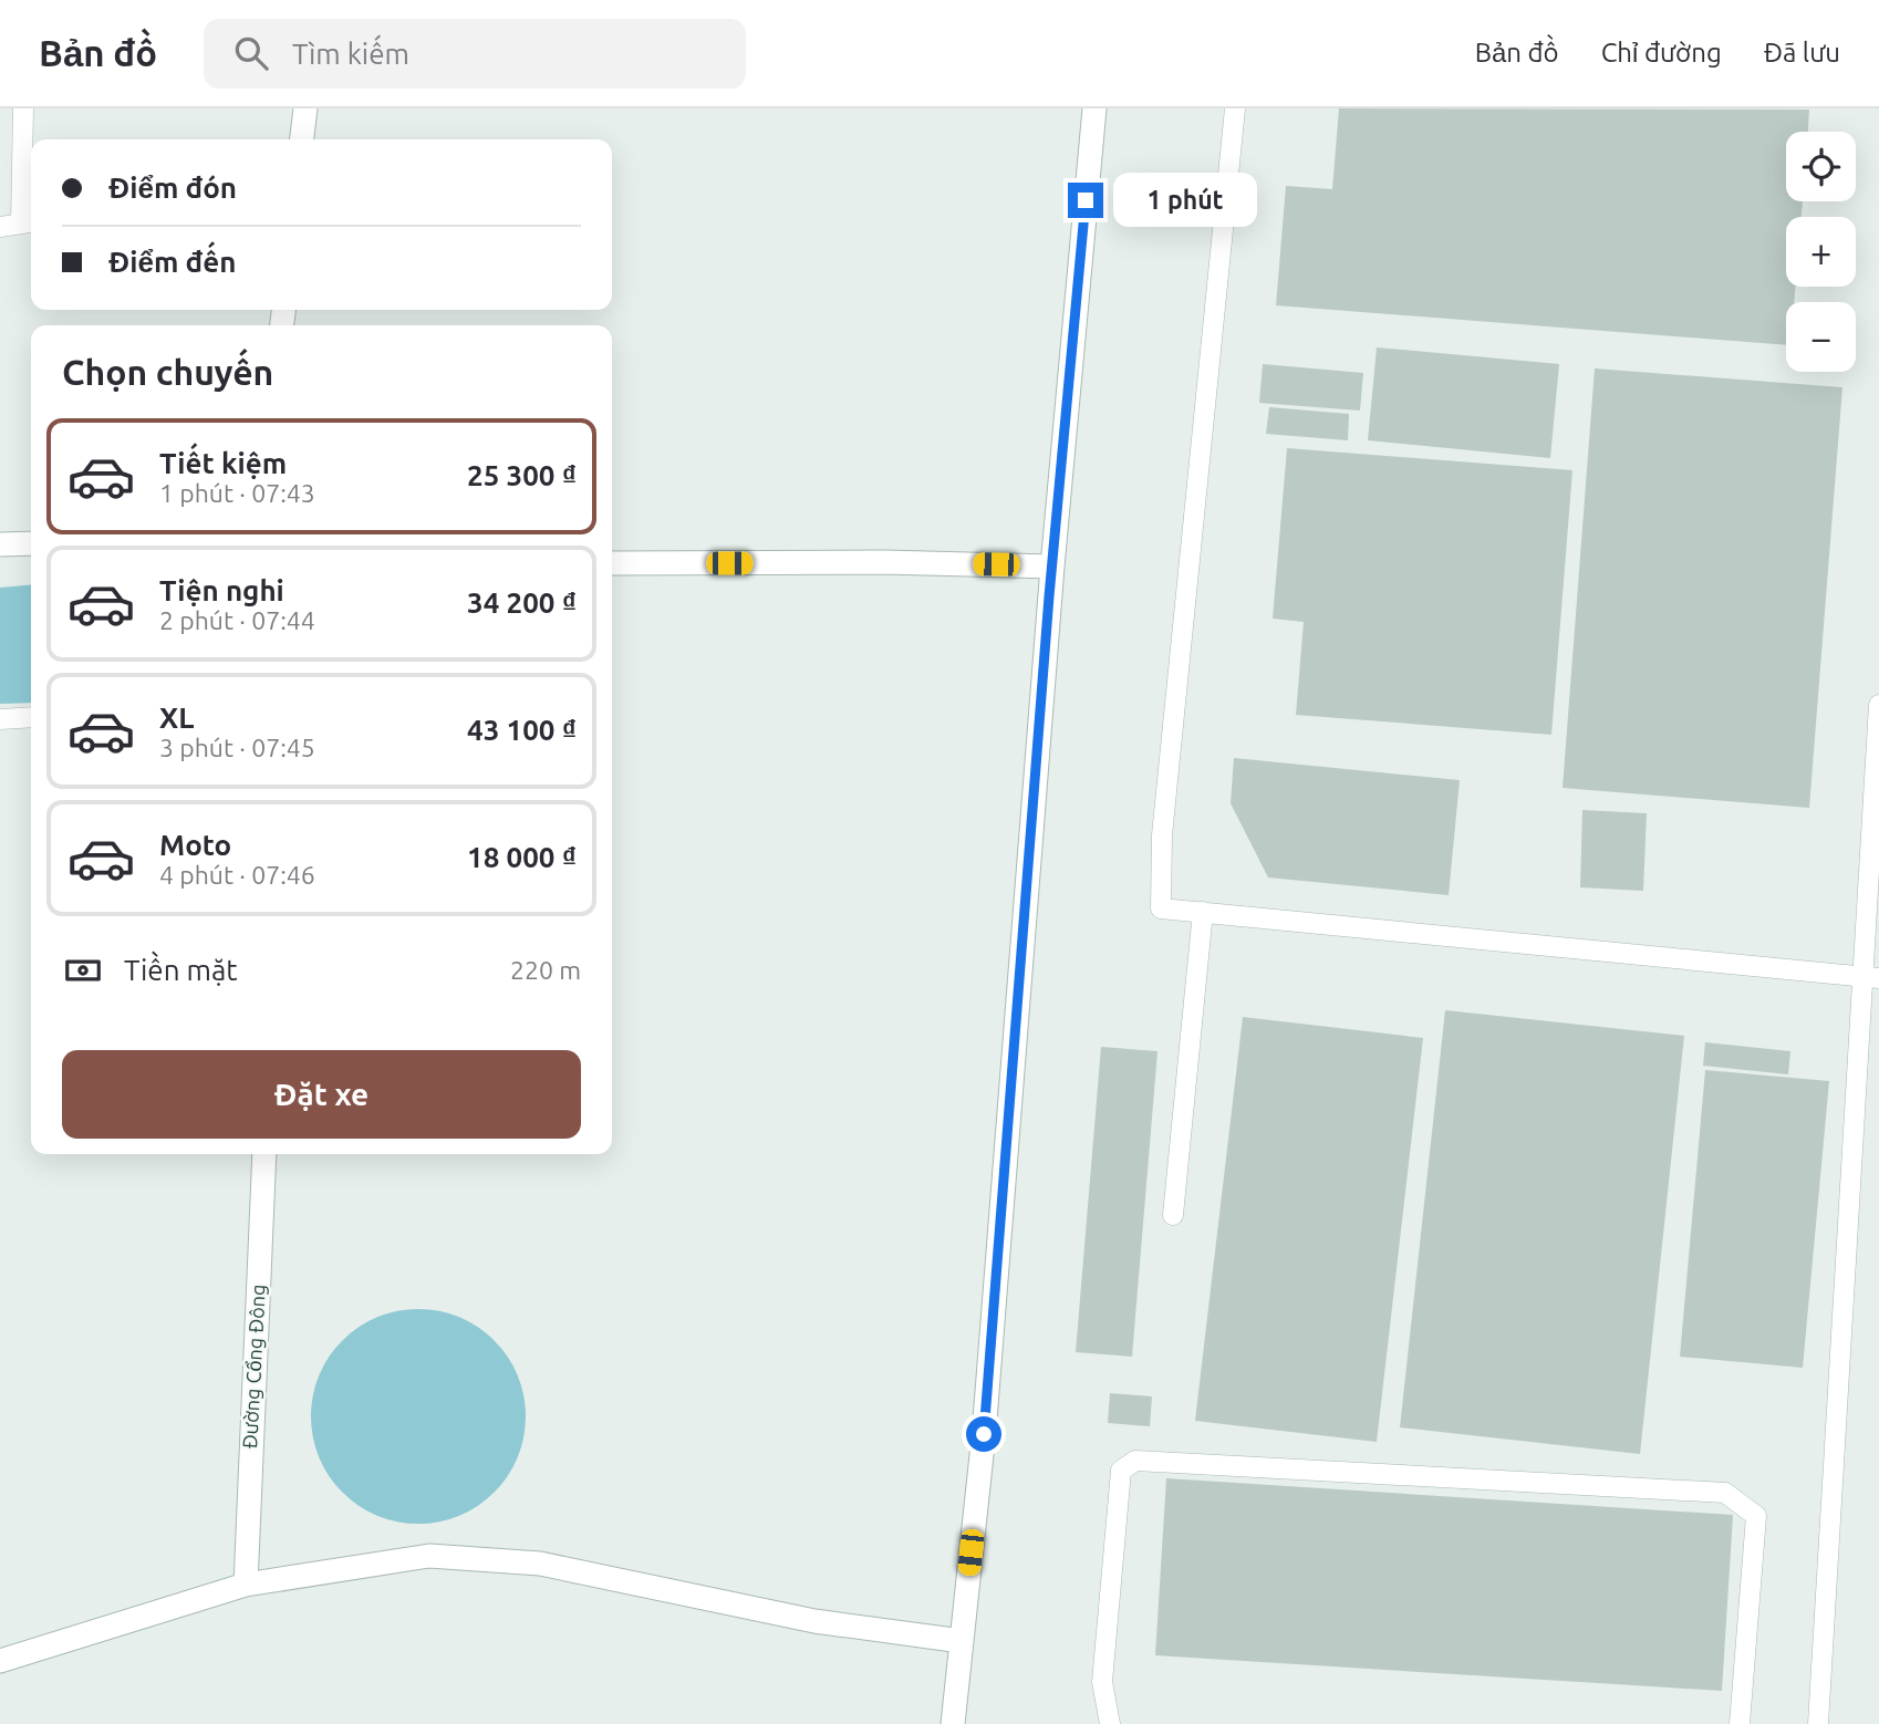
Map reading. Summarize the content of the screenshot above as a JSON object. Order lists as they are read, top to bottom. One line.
{"streets":{"street":["Đường Cổng Đông"]},"page":{"header":"Bản đồ","search":"Tìm kiếm","nav":["Bản đồ","Chỉ đường","Đã lưu"],"map_buttons":["+","−"],"banner":["Điểm đón","Điểm đến"],"bubble":"1 phút","heading":"Chọn chuyến","list":[{"name":"Tiết kiệm","note":"1 phút · 07:43","value":"25 300 ₫"},{"name":"Tiện nghi","note":"2 phút · 07:44","value":"34 200 ₫"},{"name":"XL","note":"3 phút · 07:45","value":"43 100 ₫"},{"name":"Moto","note":"4 phút · 07:46","value":"18 000 ₫"}],"pay":["Tiền mặt","220 m"],"buttons":"Đặt xe"}}
